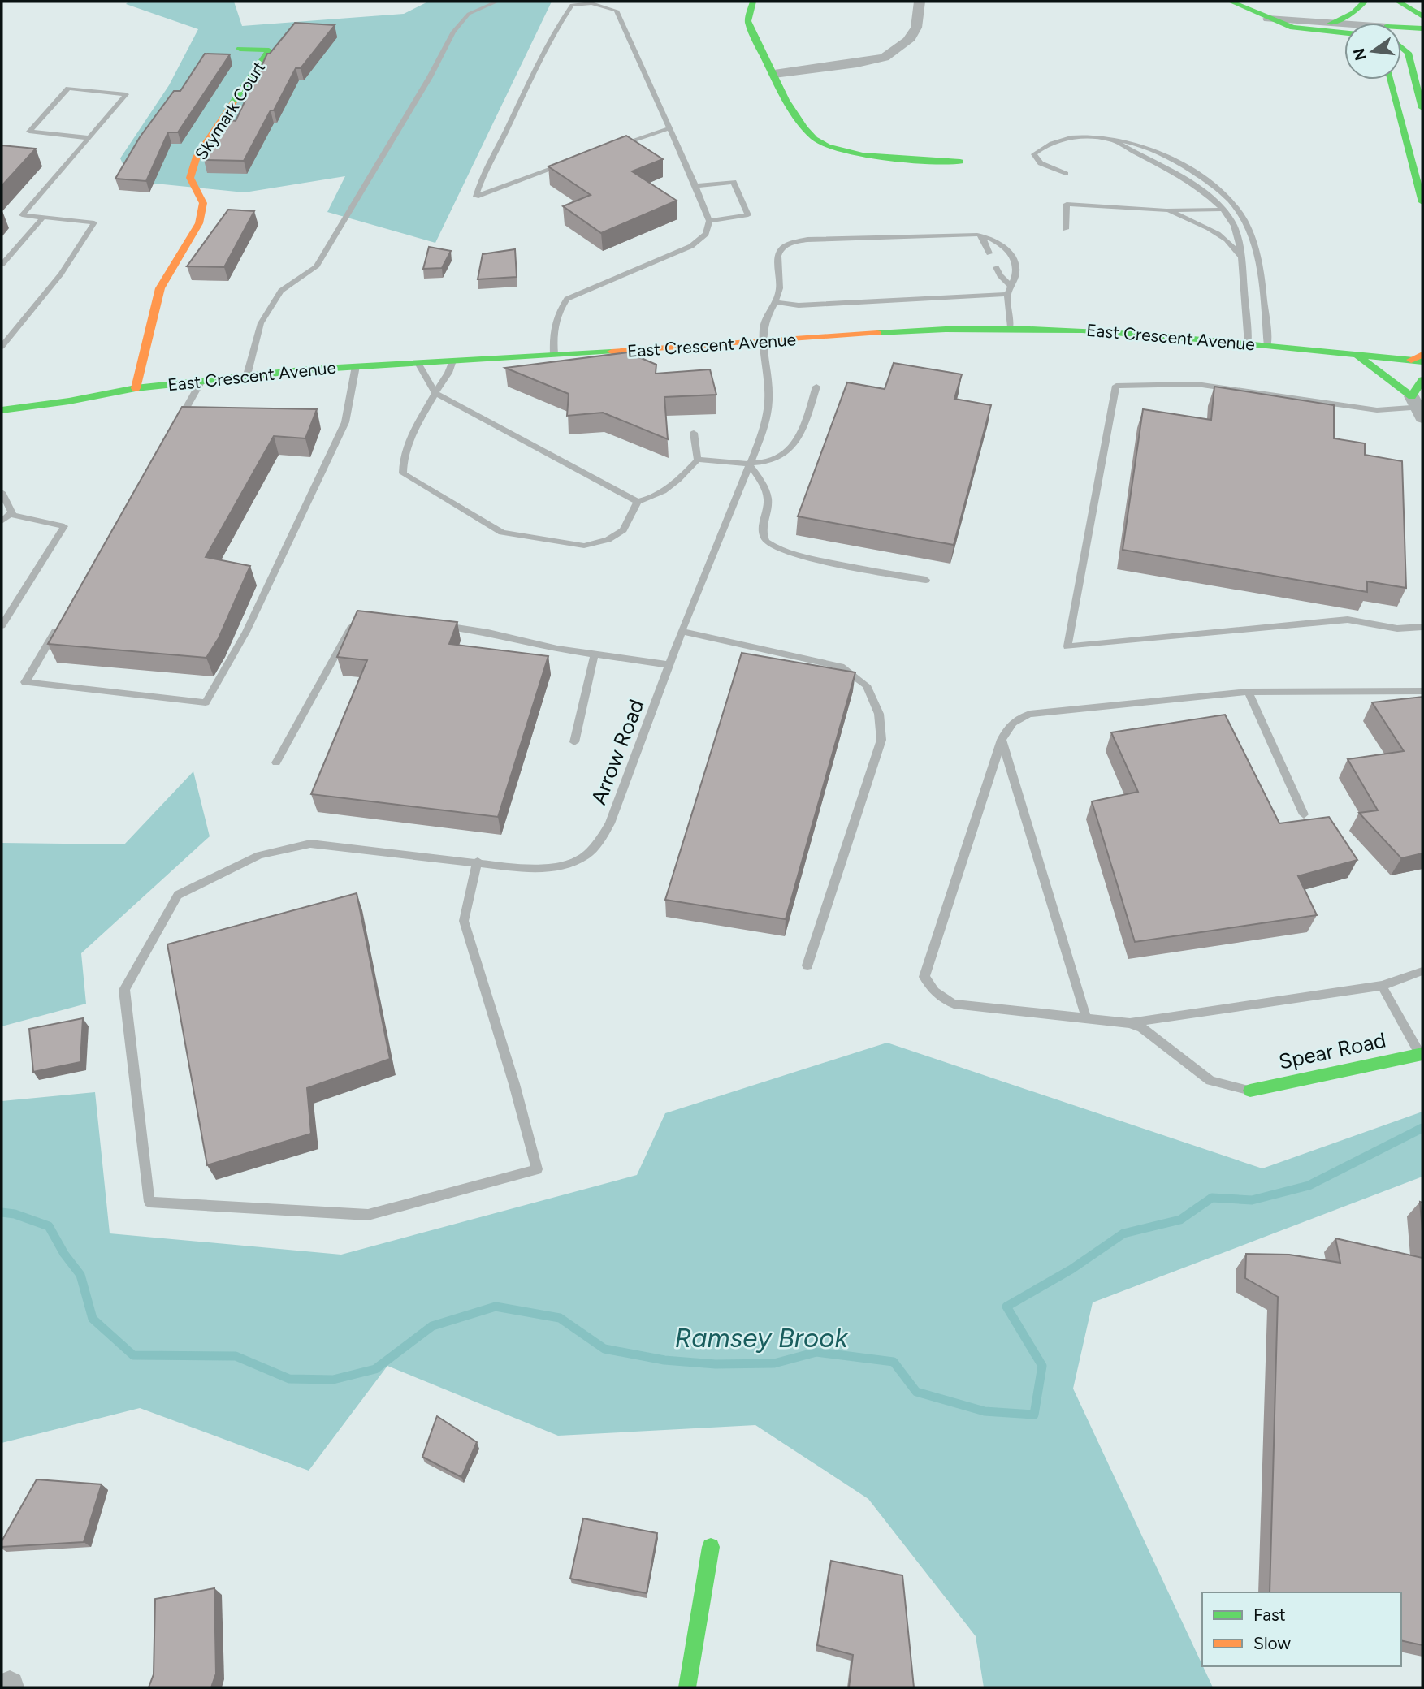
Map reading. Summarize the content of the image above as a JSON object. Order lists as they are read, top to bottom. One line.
{"streets":{"street":["Skymark Court","East Crescent Avenue","Spear Road"],"lane":["Arrow Road"]},"crossings":[["Skymark Court","East Crescent Avenue"],["East Crescent Avenue","Arrow Road"]],"water":["Ramsey Brook"],"legend":["Fast","Slow"],"north":"left"}
